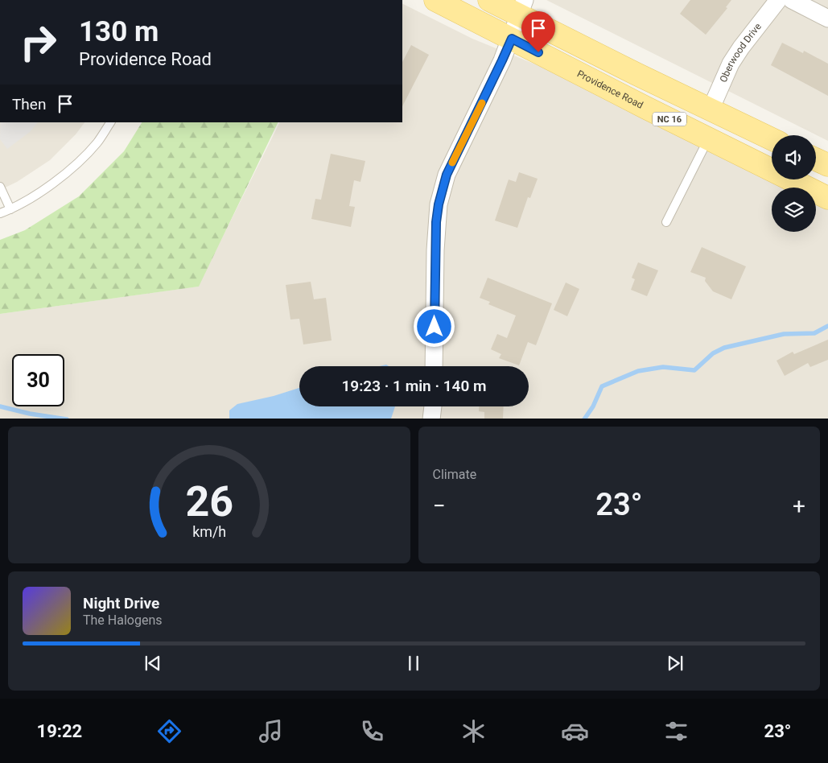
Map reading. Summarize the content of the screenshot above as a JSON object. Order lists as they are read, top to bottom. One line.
{"streets":{"main road":["Providence Road","NC 16"],"street":["Oberwood Drive"]},"crossings":[["Oberwood Drive","NC 16"]],"page":{"turn":["130 m","Providence Road"],"then":"Then","limit":"30","trip":"19:23 · 1 min · 140 m","tile":"Climate","heat":["−","23°","+"],"song":["Night Drive","The Halogens"],"tabs":["19:22","23°"],"gauge":["26","km/h"]}}
